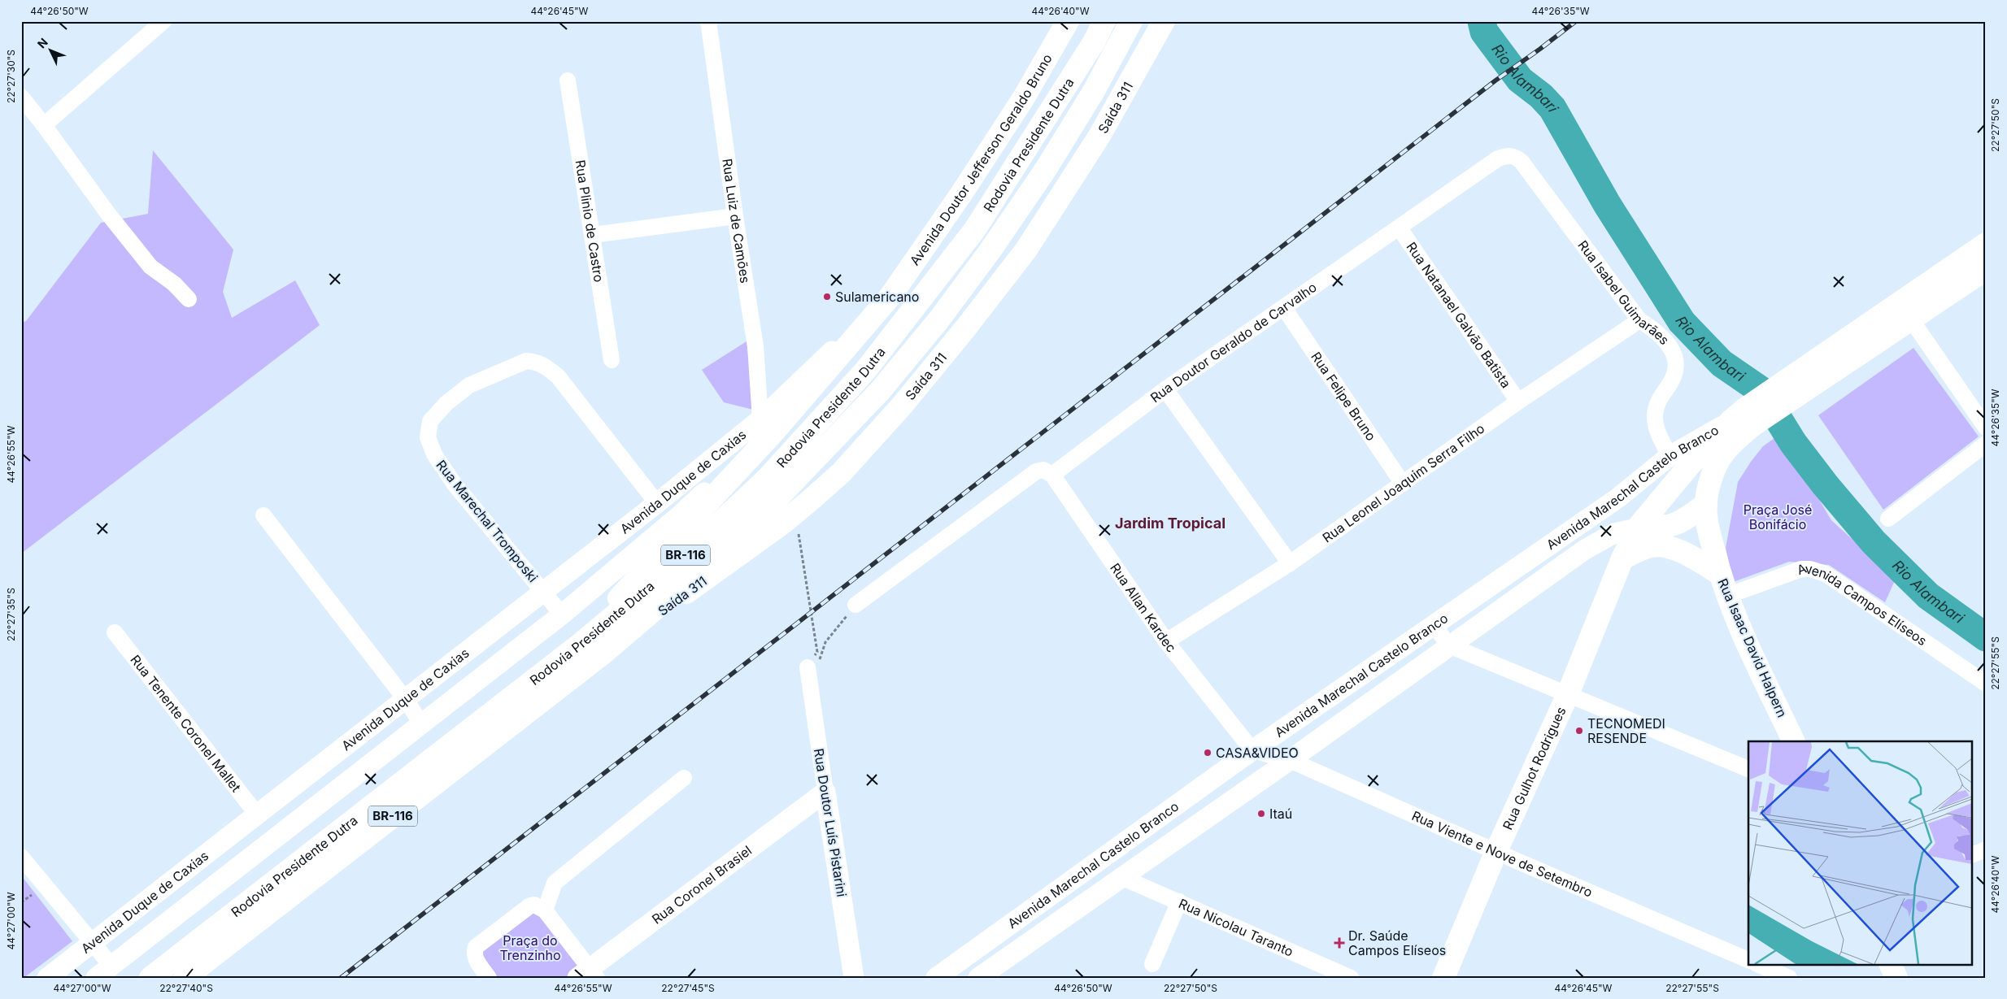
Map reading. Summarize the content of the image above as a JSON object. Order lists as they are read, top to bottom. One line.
{"streets":{"main road":["Saída 311","Rodovia Presidente Dutra","Avenida Doutor Jefferson Geraldo Bruno","Avenida Marechal Castelo Branco","BR-116","Rua Isaac David Halpern","Rua Gulhot Rodrigues"],"street":["Rua Plinio de Castro","Rua Luiz de Camões","Rua Isabel Guimarães","Rua Natanael Galvão Batista","Rua Doutor Geraldo de Carvalho","Rua Felipe Bruno","Avenida Duque de Caxias","Rua Leonel Joaquim Serra Filho","Rua Marechal Tromposki","Rua Allan Kardec","Avenida Campos Elíseos","Rua Tenente Coronel Mallet","Rua Doutor Luís Pistarini","Rua Viente e Nove de Setembro","Rua Coronel Brasiel","Rua Nicolau Taranto"]},"crossings":[["Saída 311","Rodovia Presidente Dutra"],["Rodovia Presidente Dutra","Avenida Doutor Jefferson Geraldo Bruno"],["Avenida Doutor Jefferson Geraldo Bruno","Avenida Duque de Caxias"],["Rua Luiz de Camões","Avenida Duque de Caxias"],["Rua Isabel Guimarães","Rua Doutor Geraldo de Carvalho"],["Rua Isabel Guimarães","Rua Leonel Joaquim Serra Filho"],["Rua Isabel Guimarães","Avenida Marechal Castelo Branco"],["Rua Natanael Galvão Batista","Rua Doutor Geraldo de Carvalho"],["Rua Natanael Galvão Batista","Rua Leonel Joaquim Serra Filho"],["Rua Doutor Geraldo de Carvalho","Rua Felipe Bruno"],["Rua Doutor Geraldo de Carvalho","Rua Allan Kardec"],["Rua Felipe Bruno","Rua Leonel Joaquim Serra Filho"],["Avenida Duque de Caxias","Rua Marechal Tromposki"],["Avenida Duque de Caxias","Rua Tenente Coronel Mallet"],["Rua Leonel Joaquim Serra Filho","Rua Allan Kardec"],["Avenida Marechal Castelo Branco","Rua Allan Kardec"],["Avenida Marechal Castelo Branco","Rua Isaac David Halpern"],["Avenida Marechal Castelo Branco","Rua Gulhot Rodrigues"],["Avenida Marechal Castelo Branco","Rua Viente e Nove de Setembro"],["Avenida Marechal Castelo Branco","Rua Nicolau Taranto"],["Rua Allan Kardec","Rua Viente e Nove de Setembro"],["Avenida Campos Elíseos","Rua Isaac David Halpern"],["Rua Gulhot Rodrigues","Rua Viente e Nove de Setembro"],["Rua Doutor Luís Pistarini","Rua Coronel Brasiel"]],"districts":["Jardim Tropical"],"water":["Rio Alambari"],"parks":["Praça José Bonifácio","Praça do Trenzinho"],"places":{"other":["Sulamericano","TECNOMEDI RESENDE","CASA&VIDEO","Itaú"],"health":["Dr. Saúde Campos Elíseos"]},"north":"top left","coordinates":["44°26'50\"W","44°26'45\"W","44°26'40\"W","44°26'35\"W","22°27'30\"S","22°27'50\"S","44°26'55\"W","22°27'35\"S","22°27'55\"S","44°27'00\"W","22°27'40\"S","22°27'45\"S"]}
